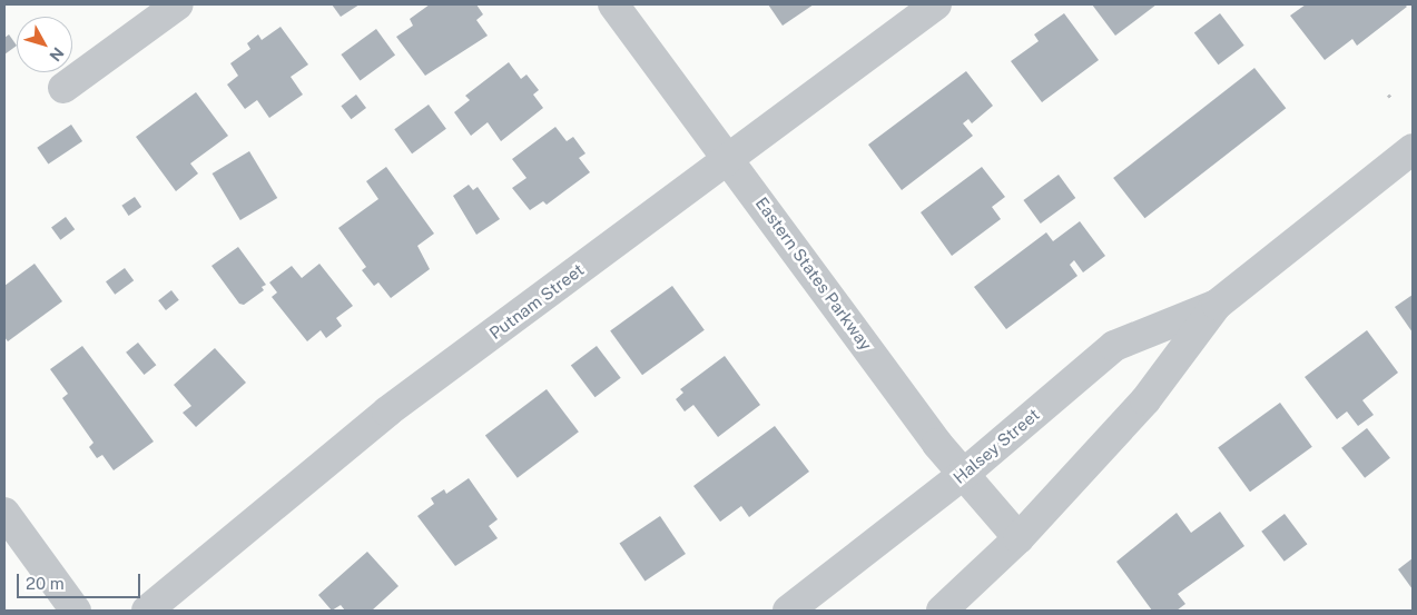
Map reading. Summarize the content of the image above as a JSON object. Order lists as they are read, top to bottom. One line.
{"streets":{"street":["Eastern States Parkway","Putnam Street","Halsey Street"]},"crossings":[["Eastern States Parkway","Putnam Street"],["Eastern States Parkway","Halsey Street"]],"scale_bar":"20 m","north":"bottom right"}
